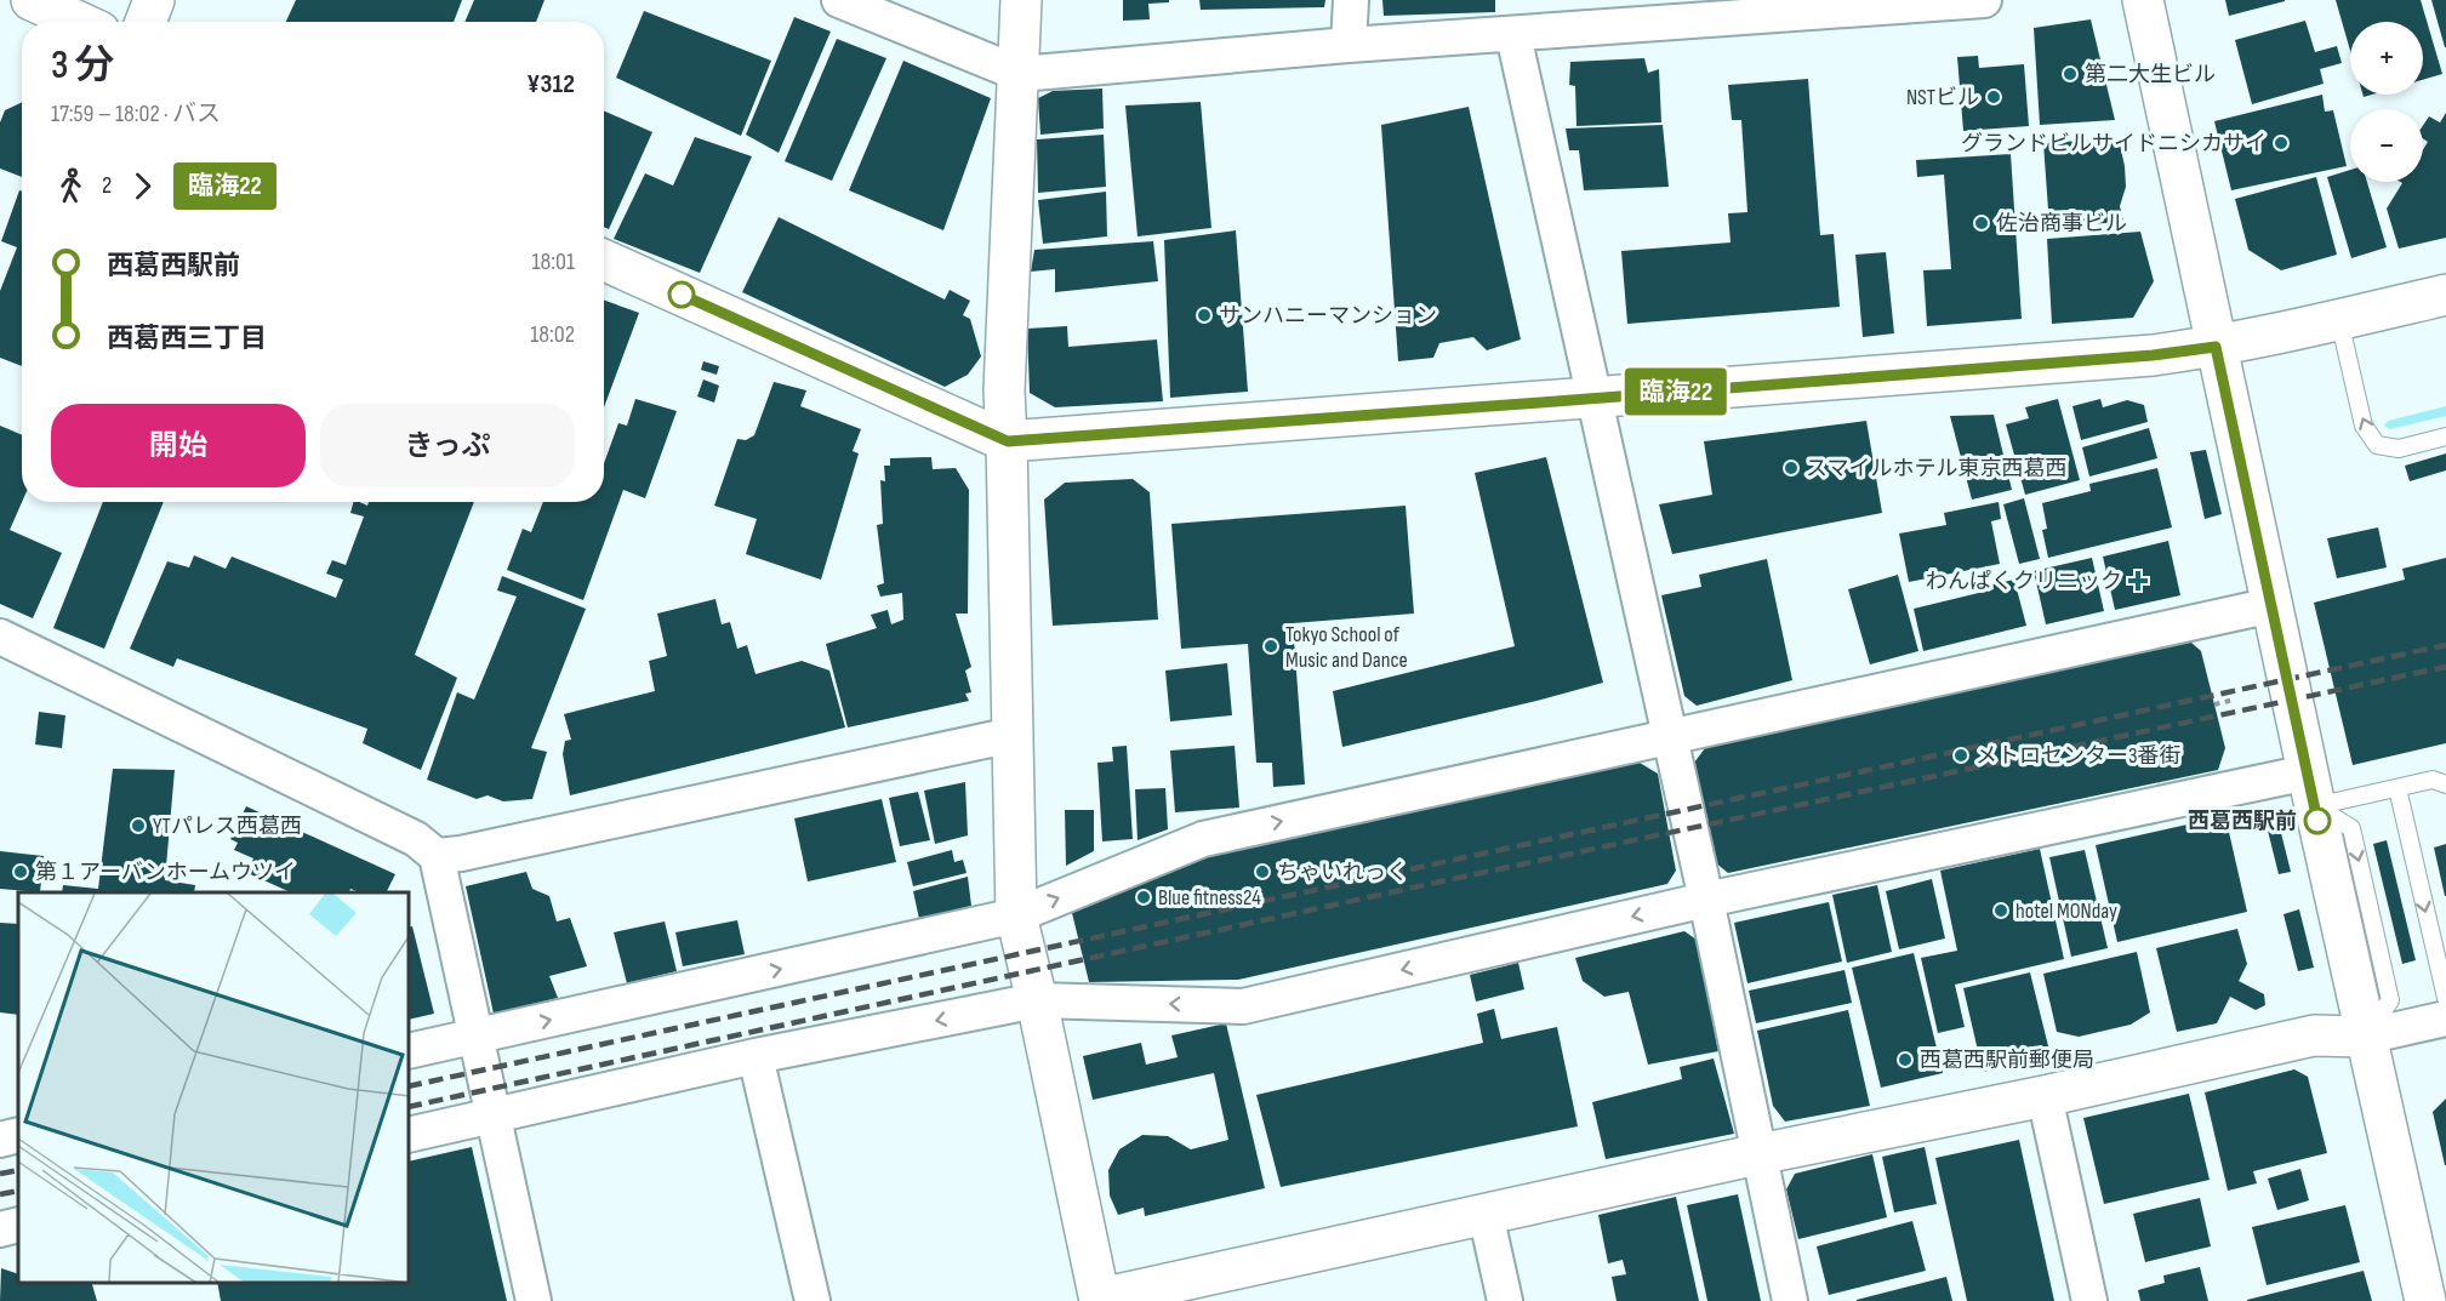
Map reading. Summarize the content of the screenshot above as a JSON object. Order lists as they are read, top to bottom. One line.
{"places":{"other":["第二大生ビル","NSTビル","グランドビルサイドニシカサイ","佐治商事ビル","サンハニーマンション","スマイルホテル東京西葛西","Tokyo School of Music and Dance","メトロセンター3番街","西葛西駅前","YTパレス西葛西","第１アーバンホームウツイ","ちゃいれっく","Blue fitness24","hotel MONday","西葛西駅前郵便局"],"health":["わんぱくクリニック"]},"lines":["bus line 臨海22"],"page":{"on_map":"臨海22","map_buttons":["+","−"],"heading":["3 分","17:59 – 18:02 · バス","¥312"],"legs":["2","臨海22"],"list":[{"name":"西葛西駅前","value":"18:01"},{"name":"西葛西三丁目","value":"18:02"}],"buttons":["開始","きっぷ"]}}
